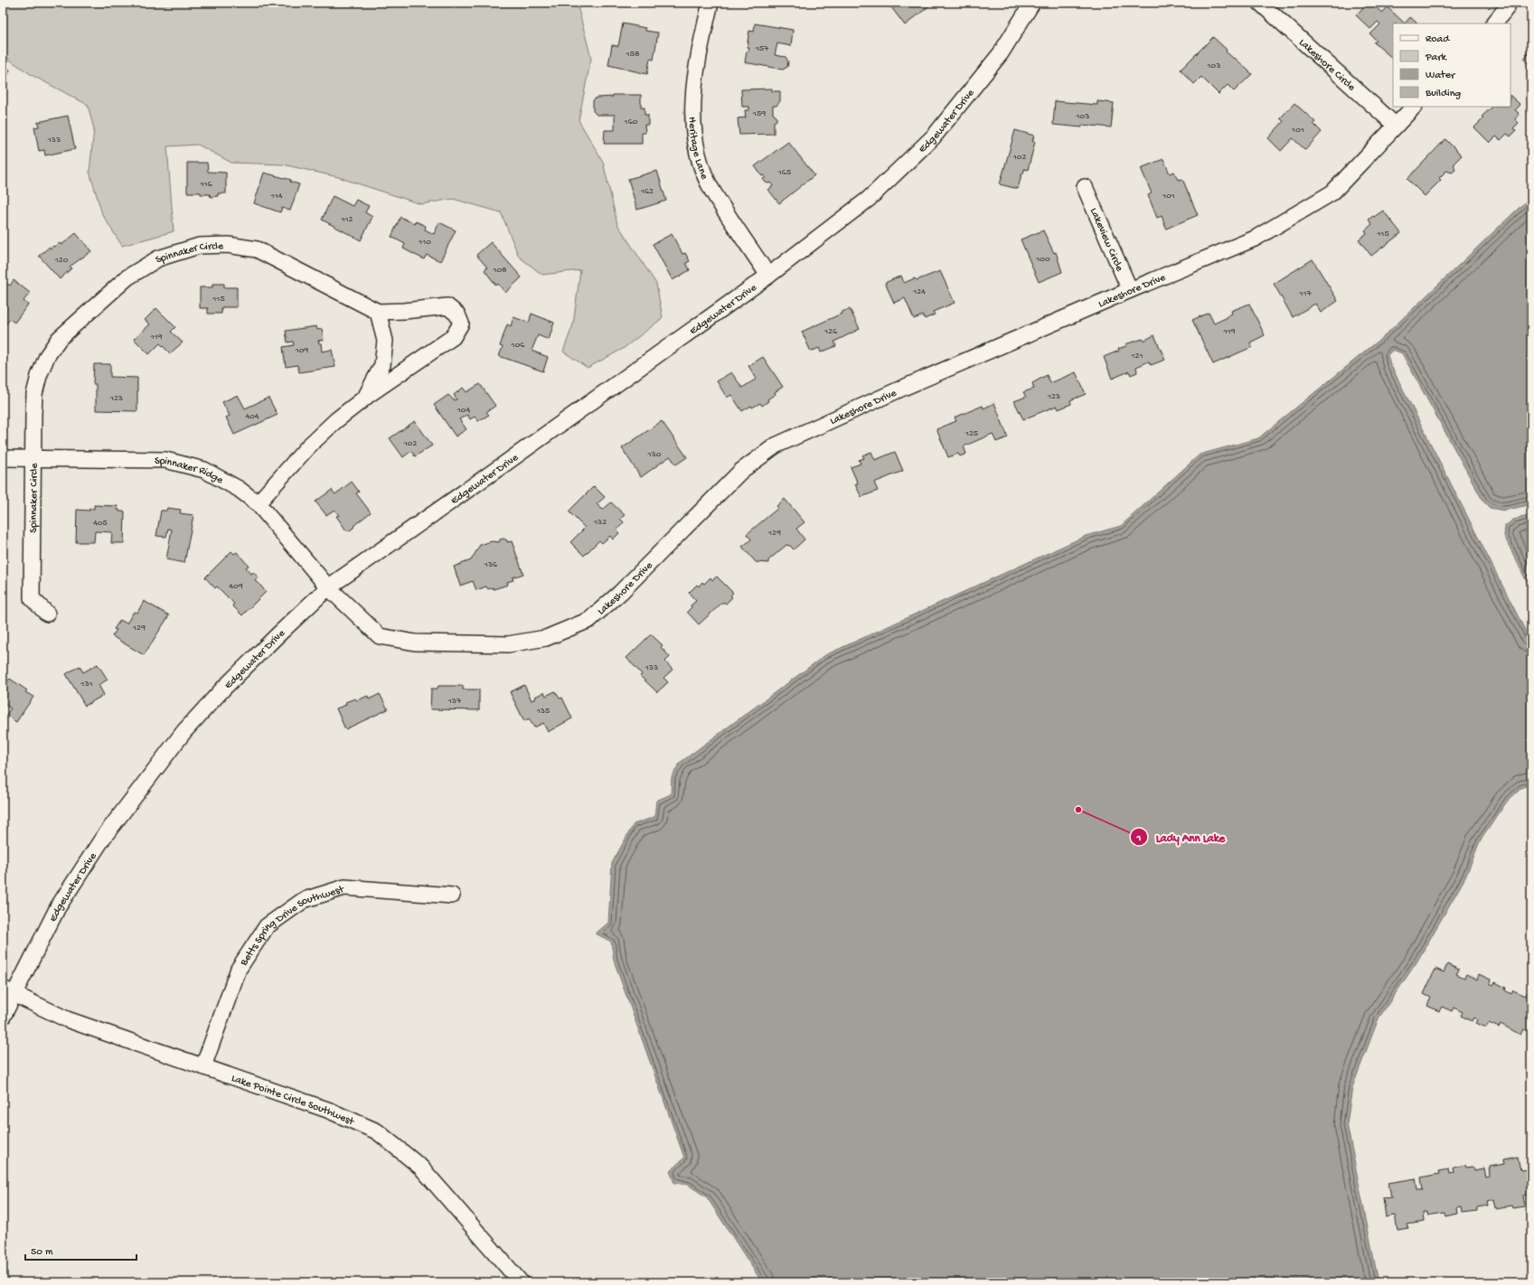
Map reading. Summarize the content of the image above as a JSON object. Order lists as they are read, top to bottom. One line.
{"streets":{"street":["Lakeshore Circle","Edgewater Drive","Heritage Lane","Lakeview Circle","Spinnaker Circle","Lakeshore Drive","Spinnaker Ridge","Betts Spring Drive Southwest","Lake Pointe Circle Southwest"]},"crossings":[["Lakeshore Circle","Lakeshore Drive"],["Edgewater Drive","Heritage Lane"],["Edgewater Drive","Lakeshore Drive"],["Edgewater Drive","Spinnaker Ridge"],["Edgewater Drive","Lake Pointe Circle Southwest"],["Lakeview Circle","Lakeshore Drive"],["Spinnaker Circle","Spinnaker Ridge"],["Lakeshore Drive","Spinnaker Ridge"],["Betts Spring Drive Southwest","Lake Pointe Circle Southwest"]],"places":["Lady Ann Lake"],"house_numbers":["157","158","103","159","103","160","101","133","102","165","116","162","114","101","112","115","110","100","120","108","124","117","115","126","119","119","106","109","121","123","123","104","404","125","102","130","132","405","129","136","409","129","133","131","137","135"],"legend":["Road","Park","Water","Building"],"scale_bar":"50 m"}
